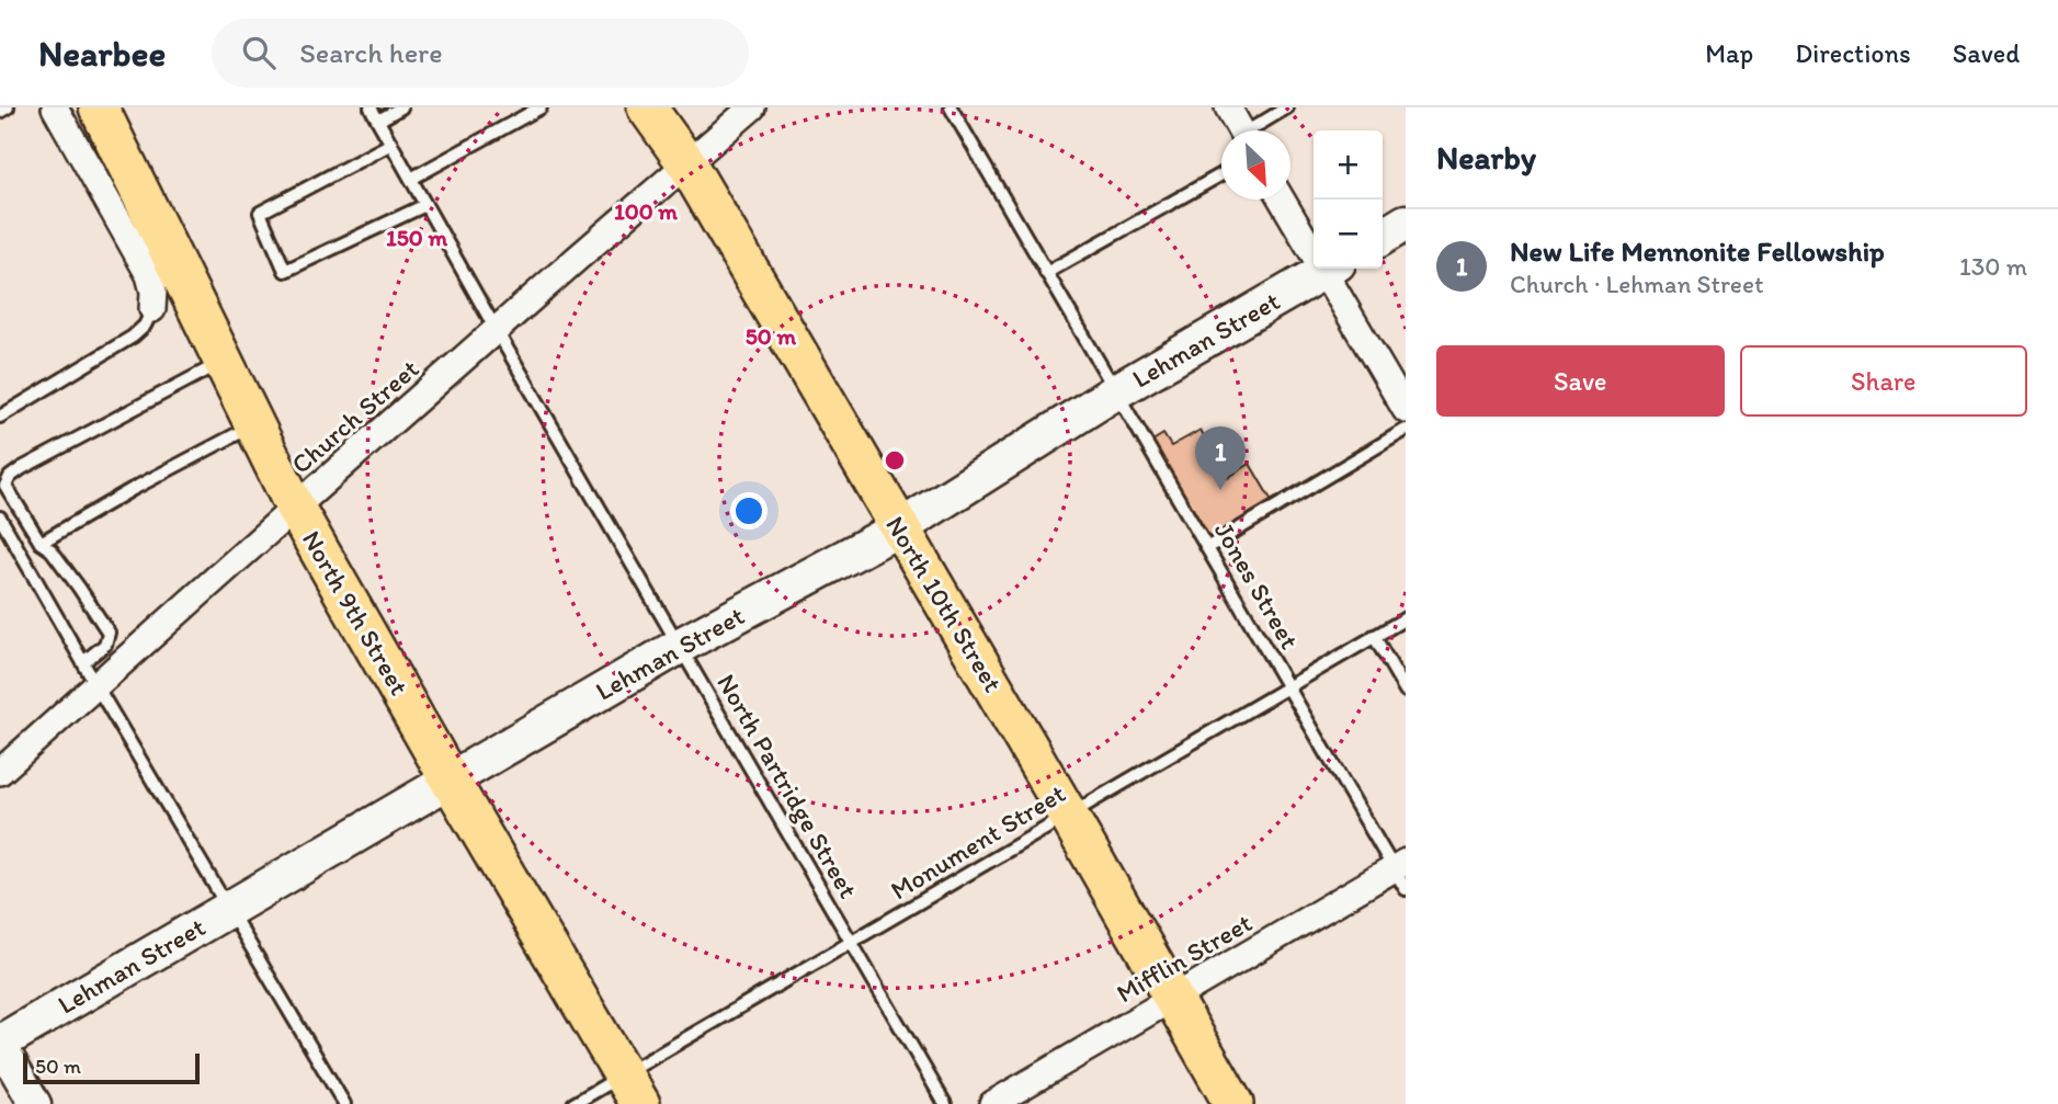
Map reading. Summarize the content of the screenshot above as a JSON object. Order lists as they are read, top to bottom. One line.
{"streets":{"main road":["Lehman Street","North 10th Street","North 9th Street"],"street":["Church Street","Mifflin Street"],"lane":["Jones Street","North Partridge Street","Monument Street"]},"crossings":[["Lehman Street","Jones Street"],["Lehman Street","North 10th Street"],["Lehman Street","North 9th Street"],["Lehman Street","North Partridge Street"],["Church Street","North 10th Street"],["Church Street","North 9th Street"],["Church Street","North Partridge Street"],["Jones Street","Monument Street"],["Jones Street","Mifflin Street"],["North 10th Street","Monument Street"],["North 10th Street","Mifflin Street"],["North 9th Street","Monument Street"],["North Partridge Street","Monument Street"]],"scale_bar":"50 m","north":"bottom right","page":{"header":"Nearbee","search":"Search here","nav":["Map","Directions","Saved"],"heading":"Nearby","map_buttons":["+","−"],"list":[{"mark":"1","name":"New Life Mennonite Fellowship","note":"Church · Lehman Street","value":"130 m"}],"buttons":["Save","Share"],"pins":"1","scale":"50 m"},"rings":["100 m","150 m","50 m"]}
